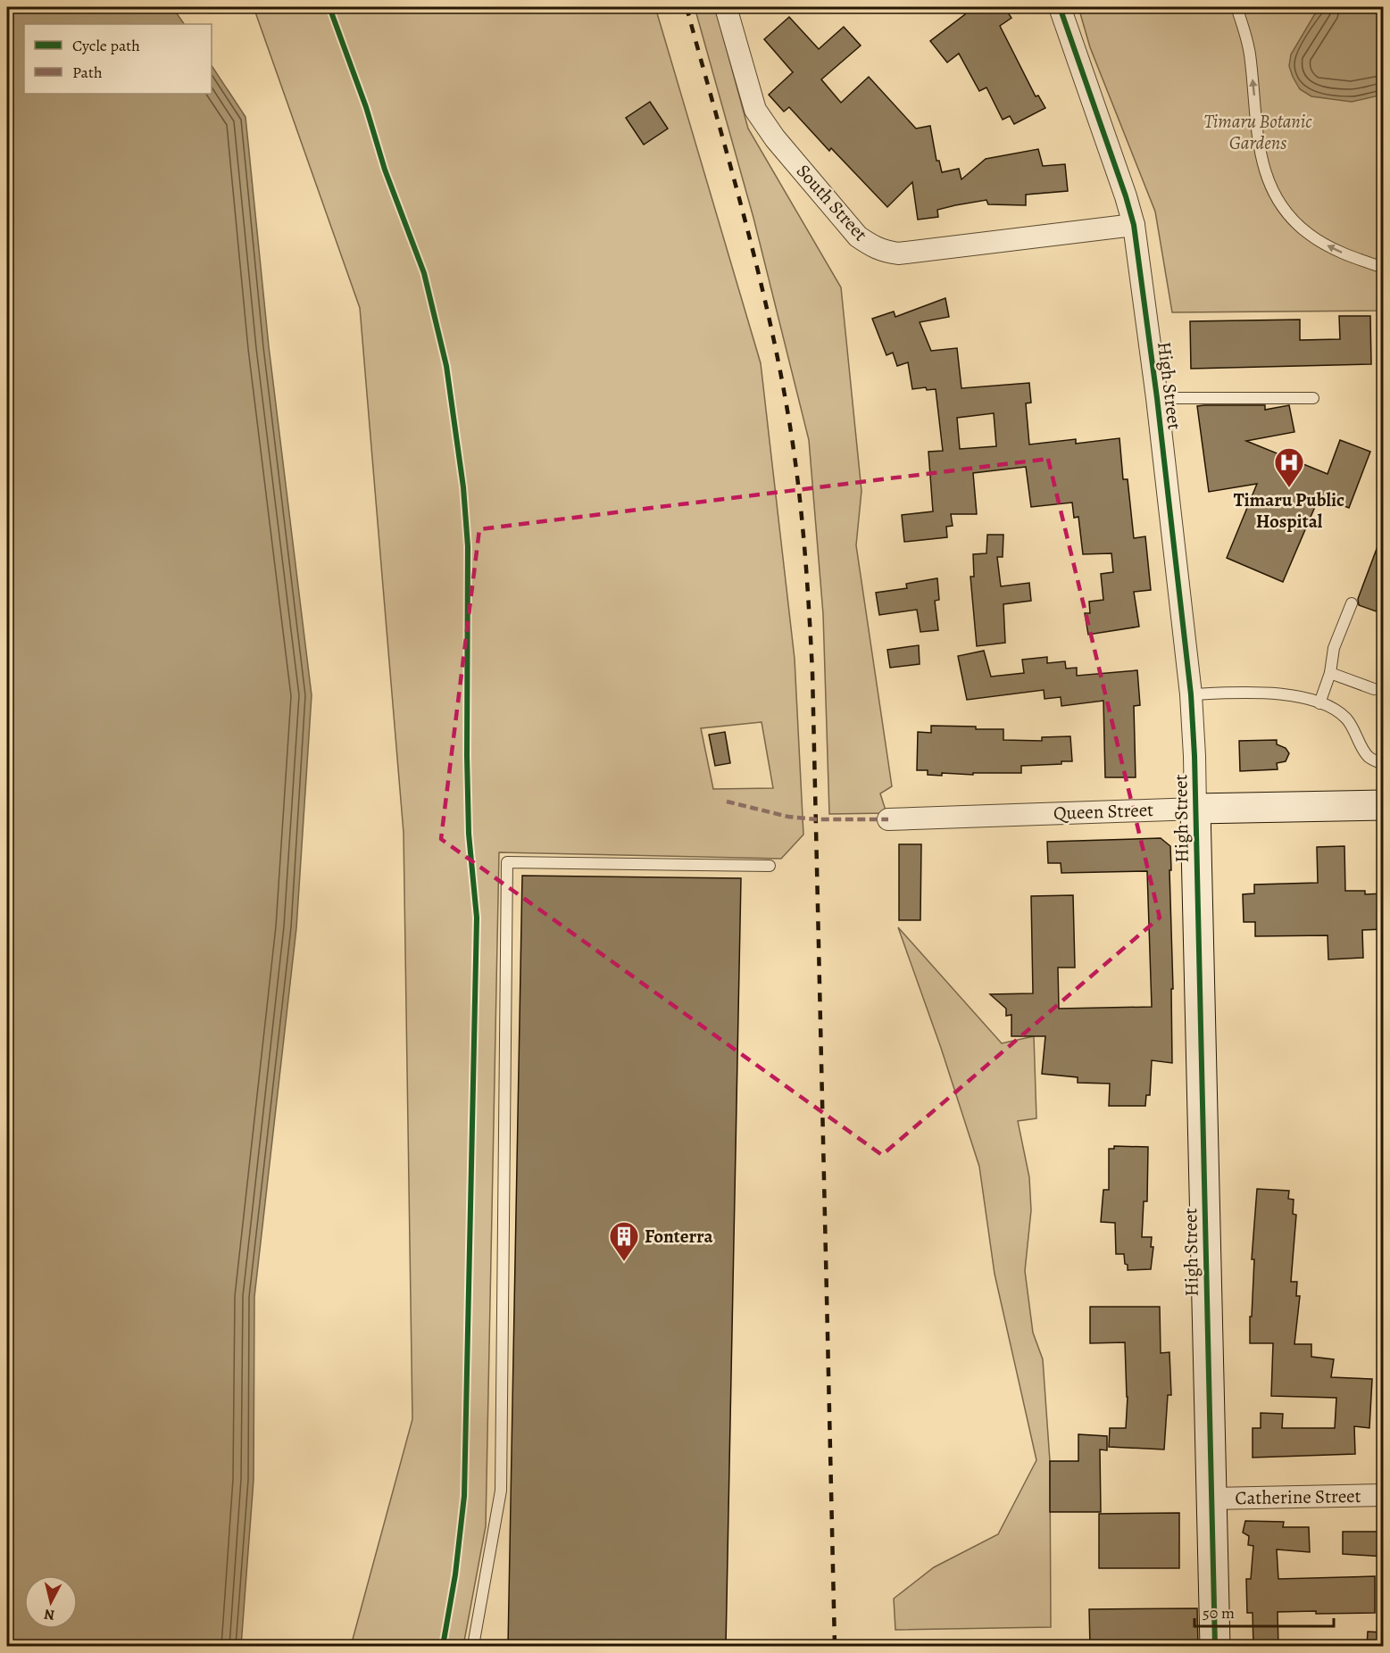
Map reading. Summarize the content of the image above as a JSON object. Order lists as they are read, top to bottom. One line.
{"streets":{"street":["South Street","High Street","Queen Street","Catherine Street"]},"crossings":[["South Street","High Street"],["High Street","Queen Street"],["High Street","Catherine Street"]],"parks":["Timaru Botanic Gardens"],"places":{"hospital":["Timaru Public Hospital"],"building":["Fonterra"]},"legend":["Cycle path","Path"],"scale_bar":"50 m","north":"bottom"}
